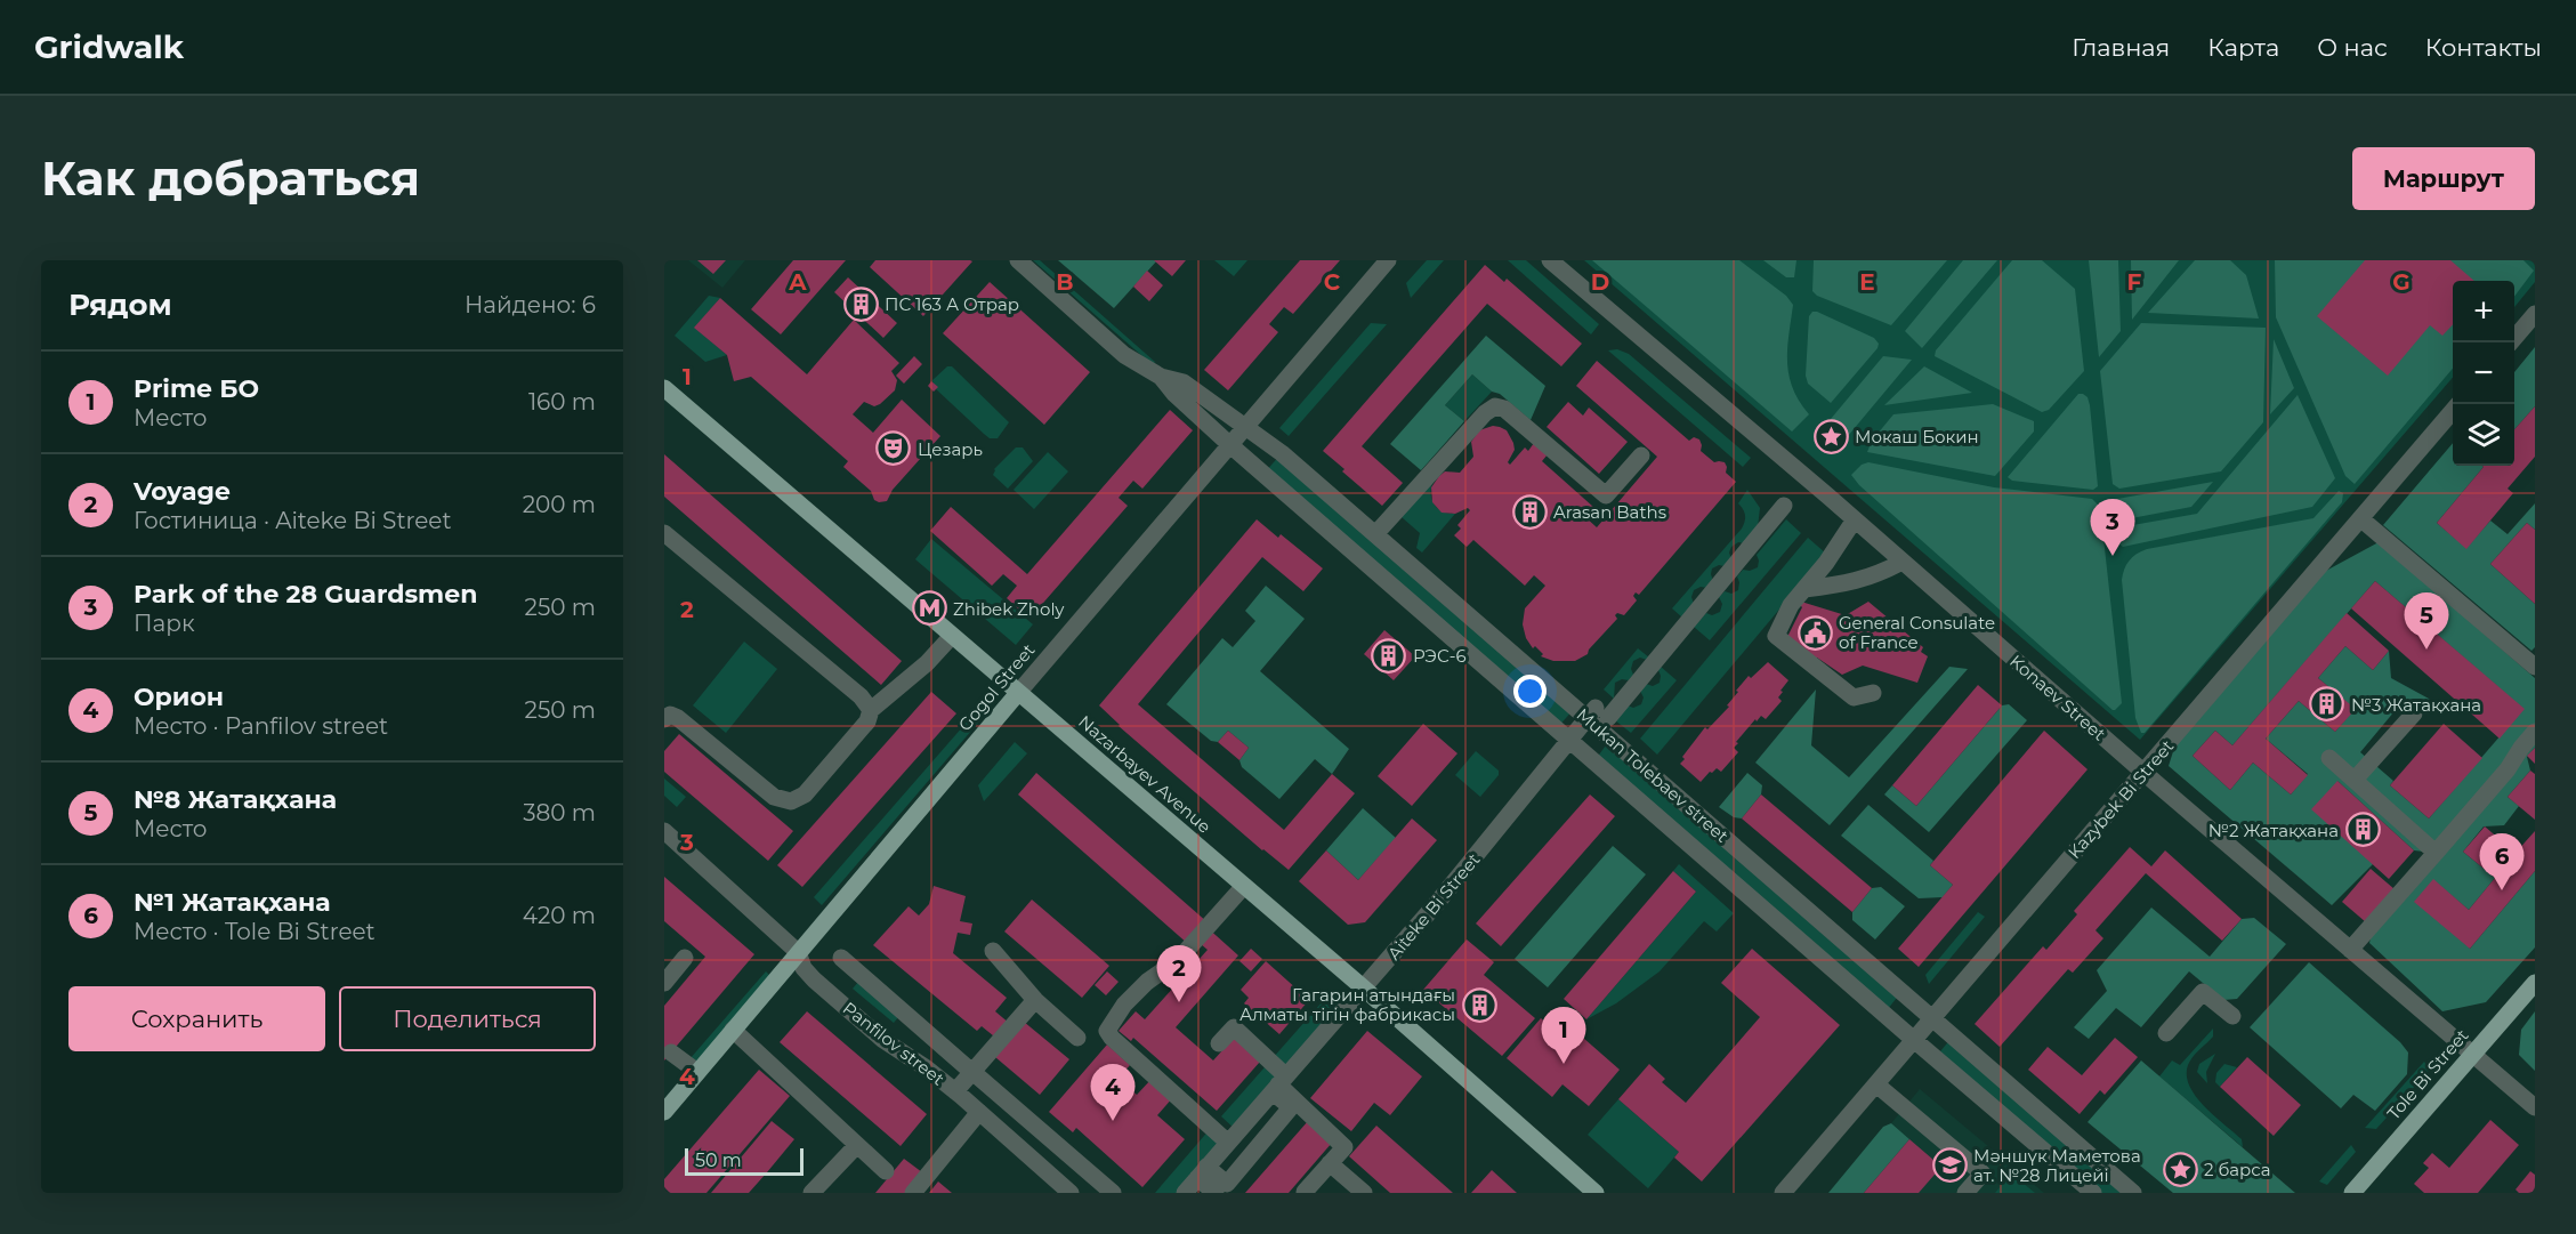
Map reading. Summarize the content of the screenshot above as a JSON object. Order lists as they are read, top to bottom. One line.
{"streets":{"main road":["Gogol Street","Nazarbayev Avenue","Tole Bi Street"],"street":["Konaev Street","Mukan Tolebaev street","Kazybek Bi Street","Aiteke Bi Street","Panfilov street"]},"crossings":[["Gogol Street","Nazarbayev Avenue"],["Gogol Street","Mukan Tolebaev street"],["Gogol Street","Panfilov street"],["Konaev Street","Kazybek Bi Street"],["Konaev Street","Tole Bi Street"],["Nazarbayev Avenue","Aiteke Bi Street"],["Mukan Tolebaev street","Kazybek Bi Street"],["Mukan Tolebaev street","Aiteke Bi Street"]],"places":{"building":["ПС 163 А Отрар","Arasan Baths","РЭС-6","№3 Жатақхана","№2 Жатақхана","Гагарин атындағы Алматы тігін фабрикасы"],"place":["Мокаш Бокин","2 барса"],"theatre":["Цезарь"],"metro station":["Zhibek Zholy"],"public building":["General Consulate of France"],"school or university":["Мәншүк Маметова ат. №28 Лицейі"]},"scale_bar":"50 m","page":{"header":"Gridwalk","nav":["Главная","Карта","О нас","Контакты"],"buttons":["Маршрут",["Сохранить","Поделиться"]],"title":"Как добраться","heading":["Рядом","Найдено: 6"],"map_buttons":["+","−"],"list":[{"mark":"1","name":"Prime БО","note":"Место","value":"160 m"},{"mark":"2","name":"Voyage","note":"Гостиница · Aiteke Bi Street","value":"200 m"},{"mark":"3","name":"Park of the 28 Guardsmen","note":"Парк","value":"250 m"},{"mark":"4","name":"Орион","note":"Место · Panfilov street","value":"250 m"},{"mark":"5","name":"№8 Жатақхана","note":"Место","value":"380 m"},{"mark":"6","name":"№1 Жатақхана","note":"Место · Tole Bi Street","value":"420 m"}],"pins":["3","5","6","2","1","4"],"scale":"50 m"},"grid":{"columns":["A","B","C","D","E","F","G"],"rows":["1","2","3","4"]}}
